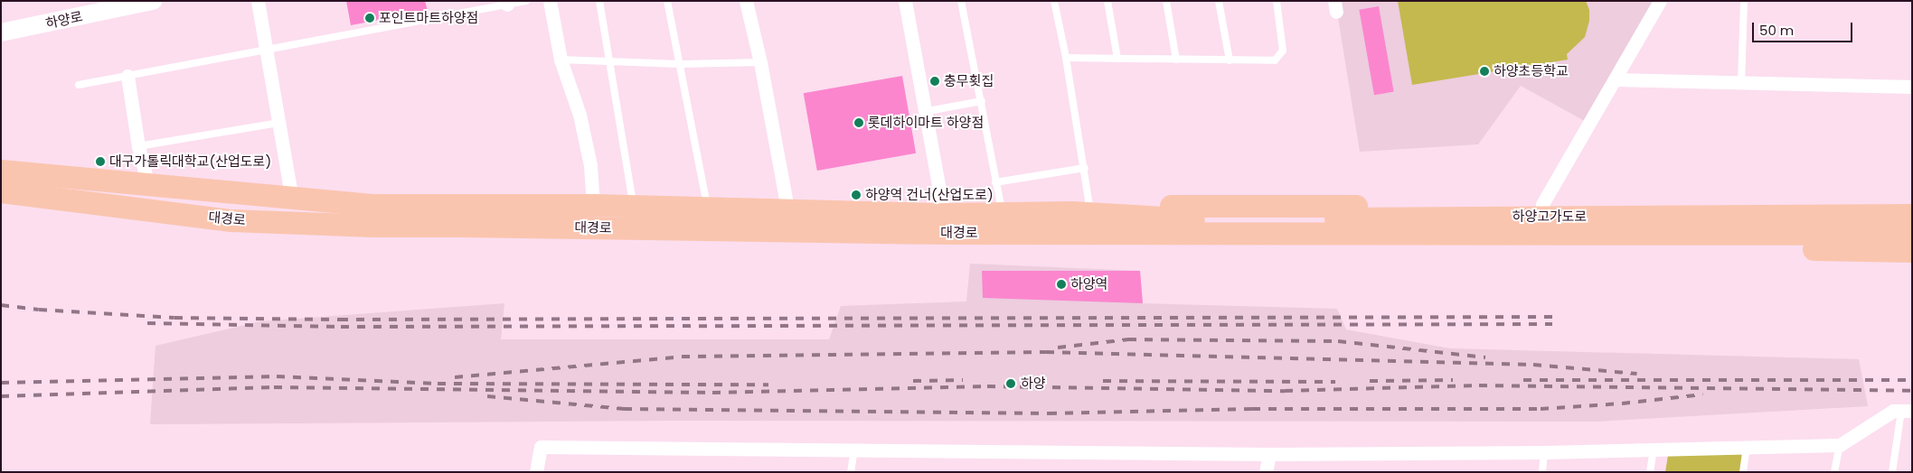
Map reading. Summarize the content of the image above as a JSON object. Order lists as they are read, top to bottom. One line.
{"streets":{"main road":["하양고가도로","대경로"],"street":["하양로"]},"crossings":[["하양고가도로","대경로"]],"places":["포인트마트하양점","하양초등학교","충무횟집","롯데하이마트 하양점","대구가톨릭대학교(산업도로)","하양역 건너(산업도로)","하양역","하양"],"scale_bar":"50 m"}
